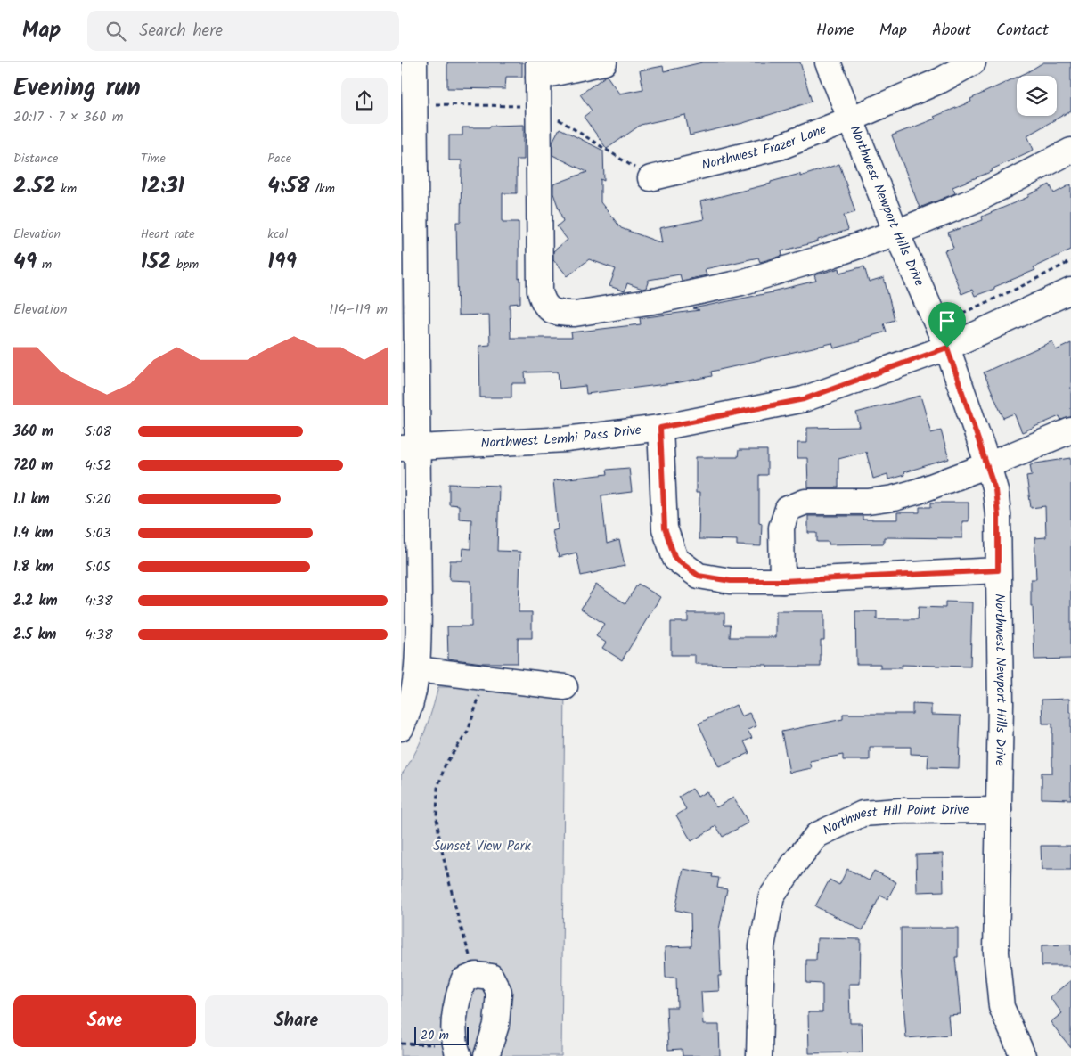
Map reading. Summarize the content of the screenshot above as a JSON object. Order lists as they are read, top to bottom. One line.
{"streets":{"street":["Northwest Frazer Lane","Northwest Newport Hills Drive","Northwest Lemhi Pass Drive","Northwest Hill Point Drive"]},"crossings":[["Northwest Frazer Lane","Northwest Newport Hills Drive"],["Northwest Newport Hills Drive","Northwest Lemhi Pass Drive"],["Northwest Newport Hills Drive","Northwest Hill Point Drive"]],"parks":["Sunset View Park"],"scale_bar":"20 m","page":{"header":"Map","search":"Search here","nav":["Home","Map","About","Contact"],"heading":["Evening run","20:17 · 7 × 360 m"],"stats":[["Distance","2.52 km"],["Time","12:31"],["Pace","4:58 /km"],["Elevation","49 m"],["Heart rate","152 bpm"],["kcal","199"]],"chart":["Elevation","114–119 m"],"list":[{"name":"360 m","note":"5:08"},{"name":"720 m","note":"4:52"},{"name":"1.1 km","note":"5:20"},{"name":"1.4 km","note":"5:03"},{"name":"1.8 km","note":"5:05"},{"name":"2.2 km","note":"4:38"},{"name":"2.5 km","note":"4:38"}],"buttons":["Save","Share"],"scale":"20 m"}}
